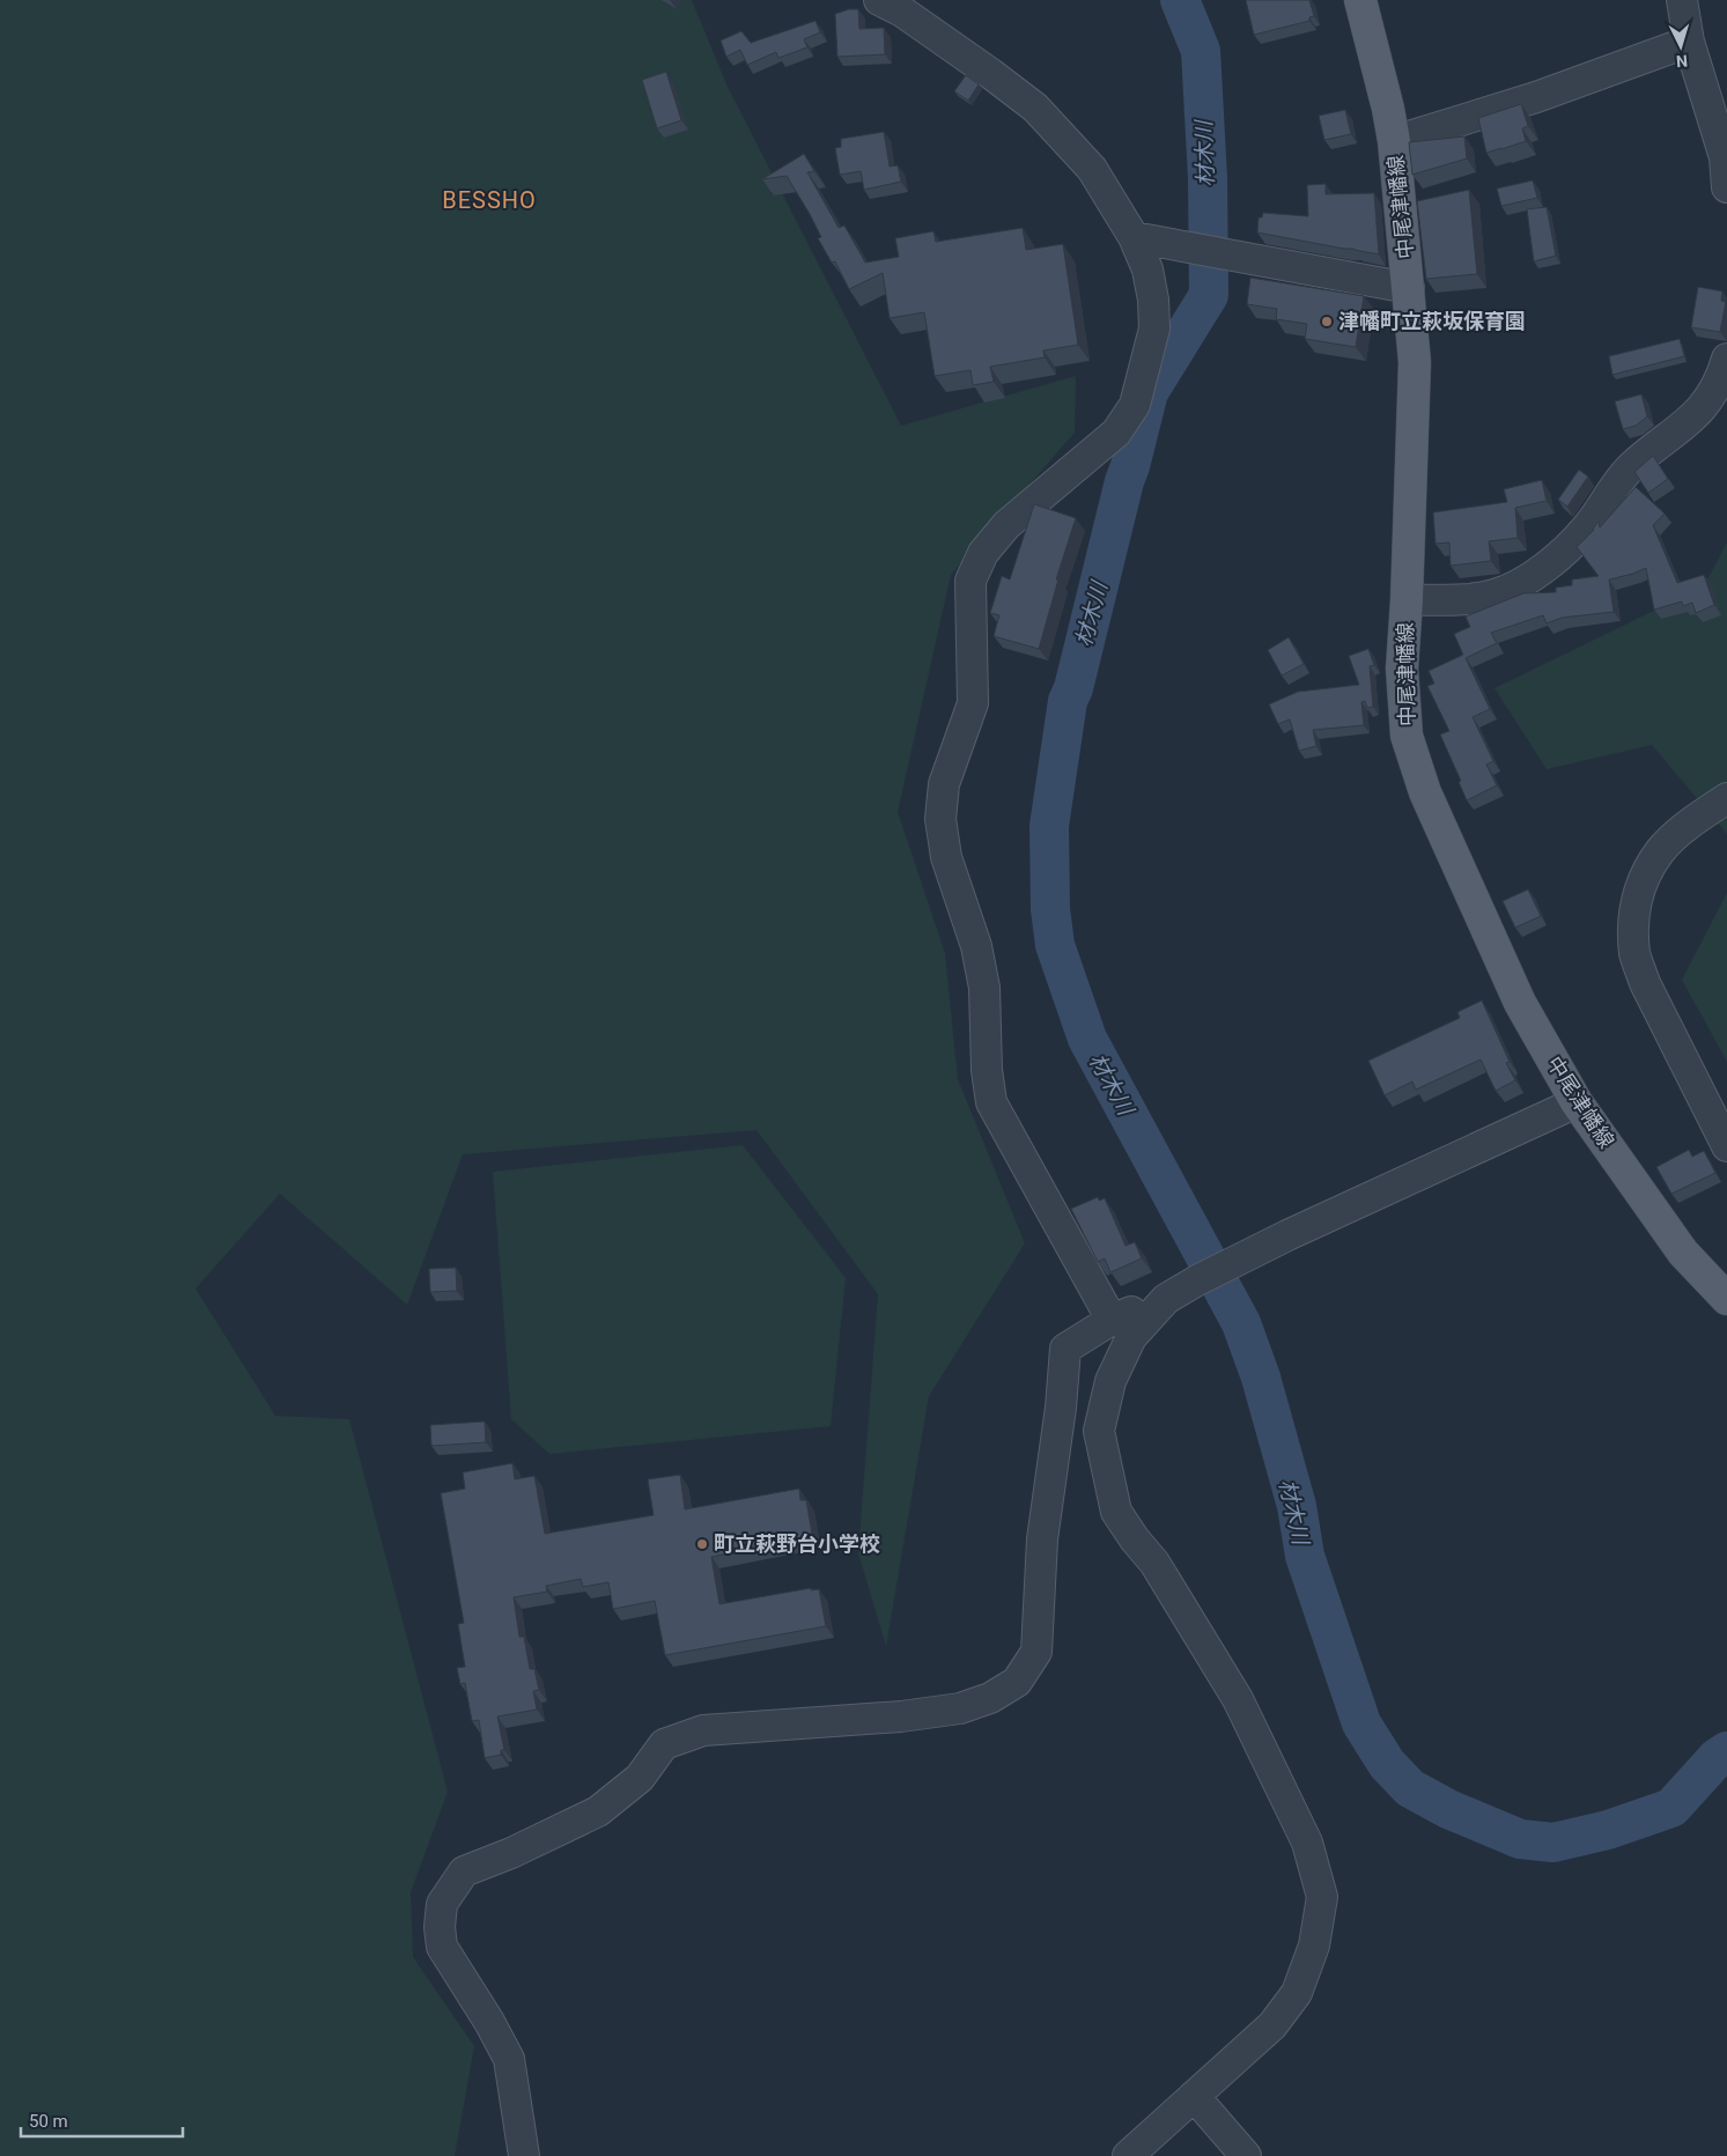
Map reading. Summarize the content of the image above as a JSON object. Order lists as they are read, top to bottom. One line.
{"streets":{"main road":["中尾津幡線"]},"districts":["BESSHO"],"water":["材木川"],"places":["津幡町立萩坂保育園","町立萩野台小学校"],"scale_bar":"50 m","north":"bottom"}
